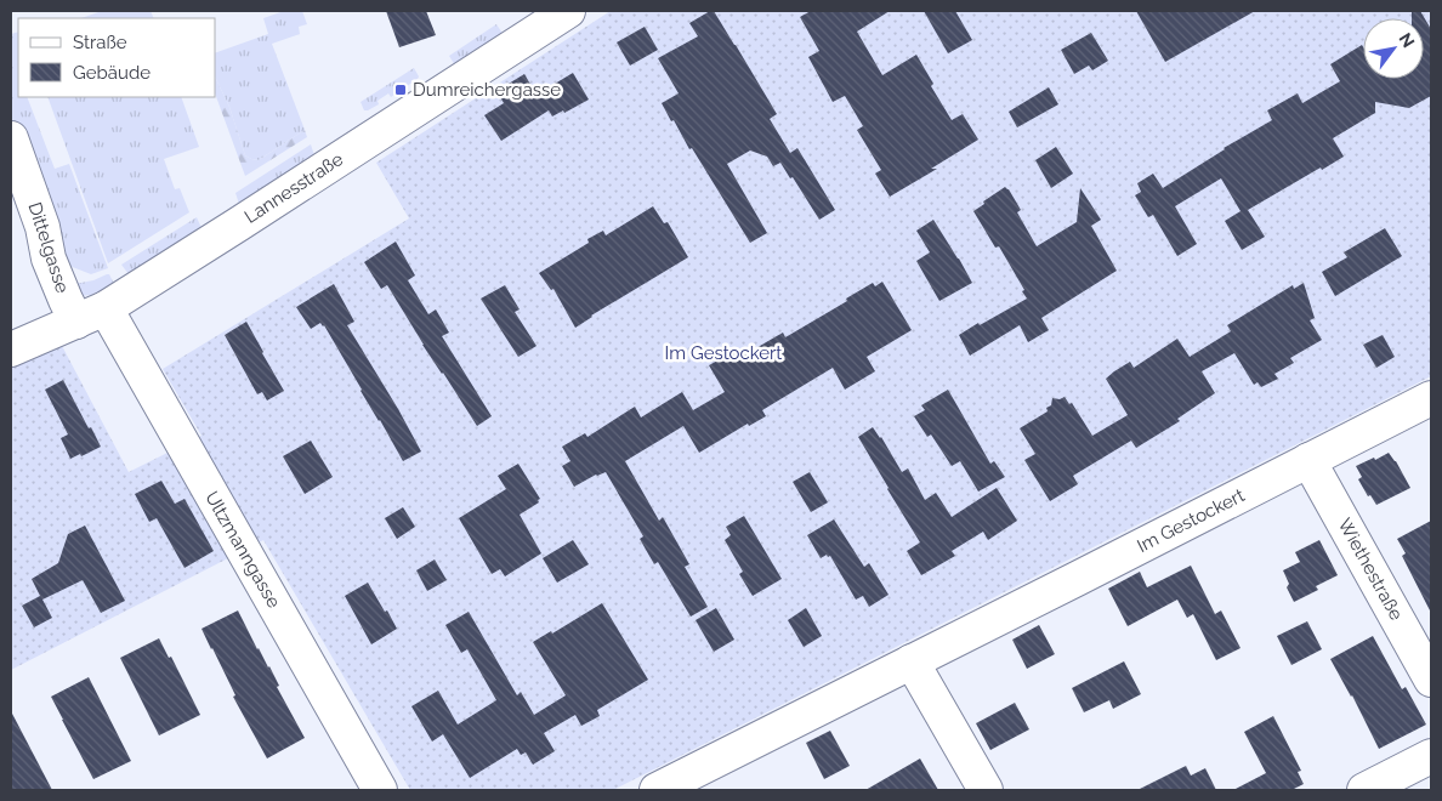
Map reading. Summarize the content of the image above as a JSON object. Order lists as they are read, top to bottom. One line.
{"streets":{"street":["Lannesstraße","Dittelgasse","Im Gestockert","Ultzmanngasse","Wiethestraße"]},"crossings":[["Lannesstraße","Dittelgasse"],["Lannesstraße","Ultzmanngasse"],["Dittelgasse","Ultzmanngasse"],["Im Gestockert","Wiethestraße"]],"parks":["Im Gestockert"],"places":{"transit":["Dumreichergasse"]},"legend":["Straße","Gebäude"],"north":"top right"}
